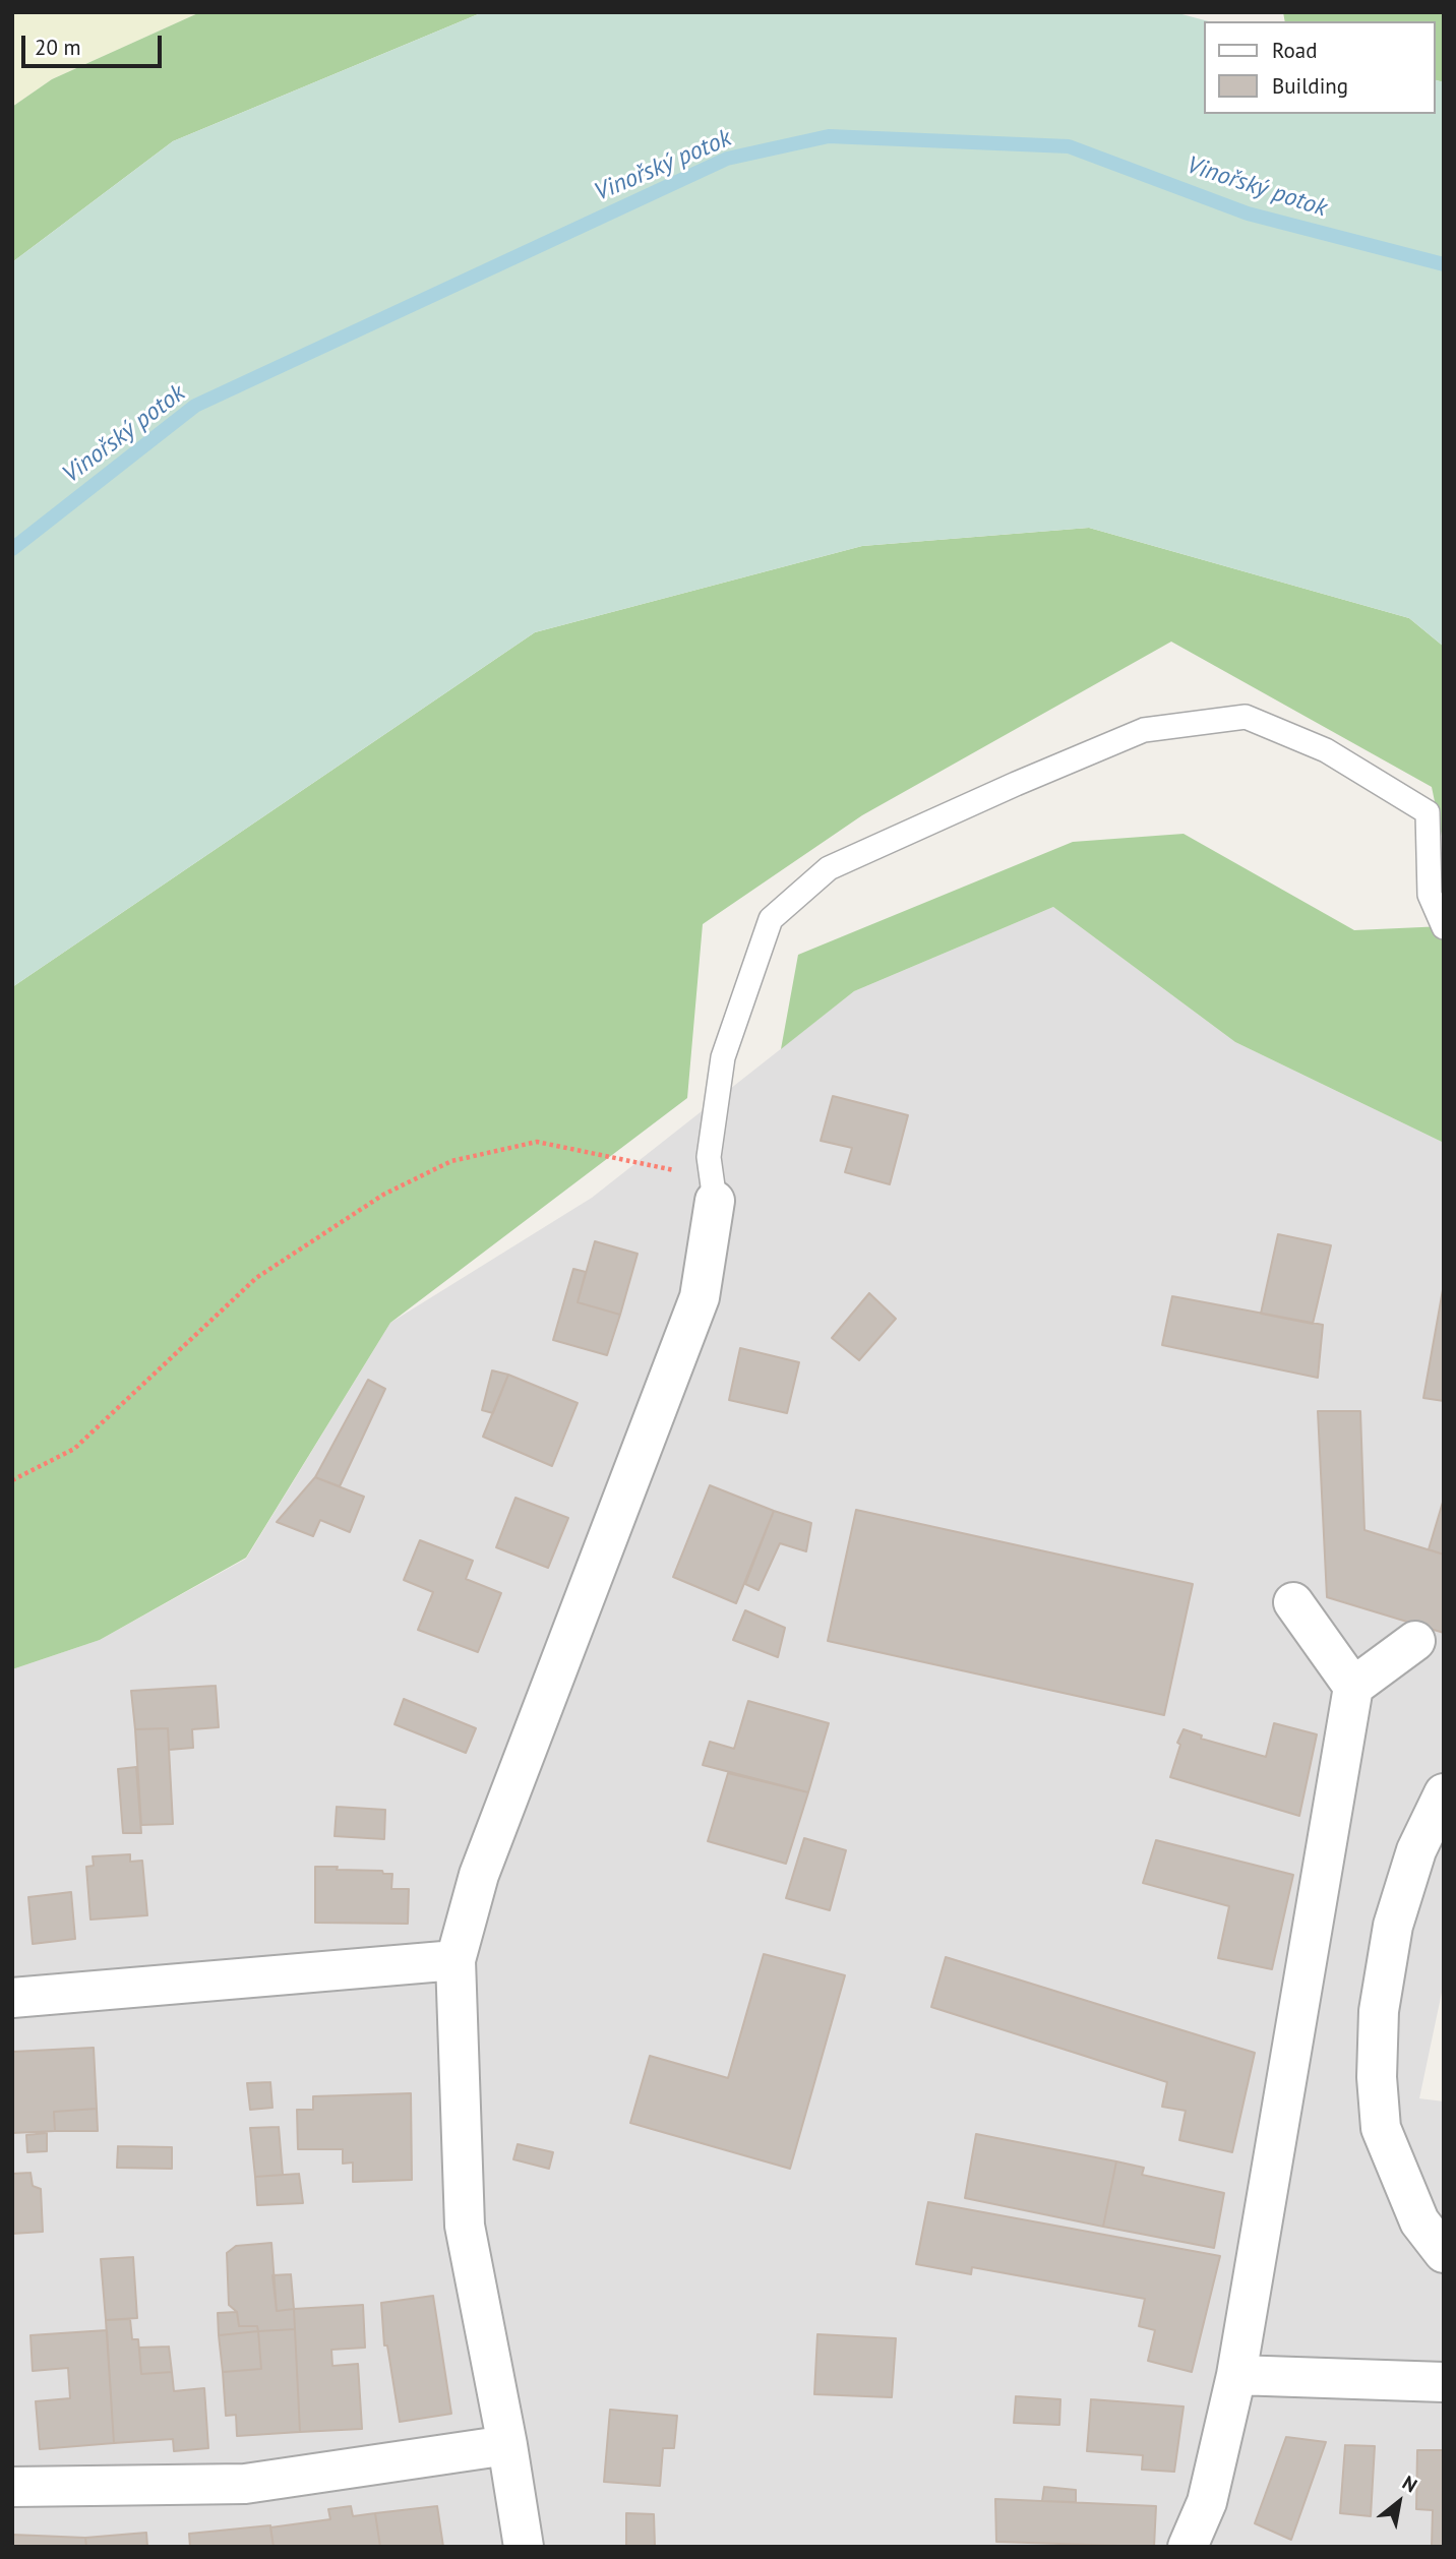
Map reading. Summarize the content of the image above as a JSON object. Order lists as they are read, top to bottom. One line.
{"water":["Vinořský potok"],"legend":["Road","Building"],"scale_bar":"20 m","north":"top right"}
